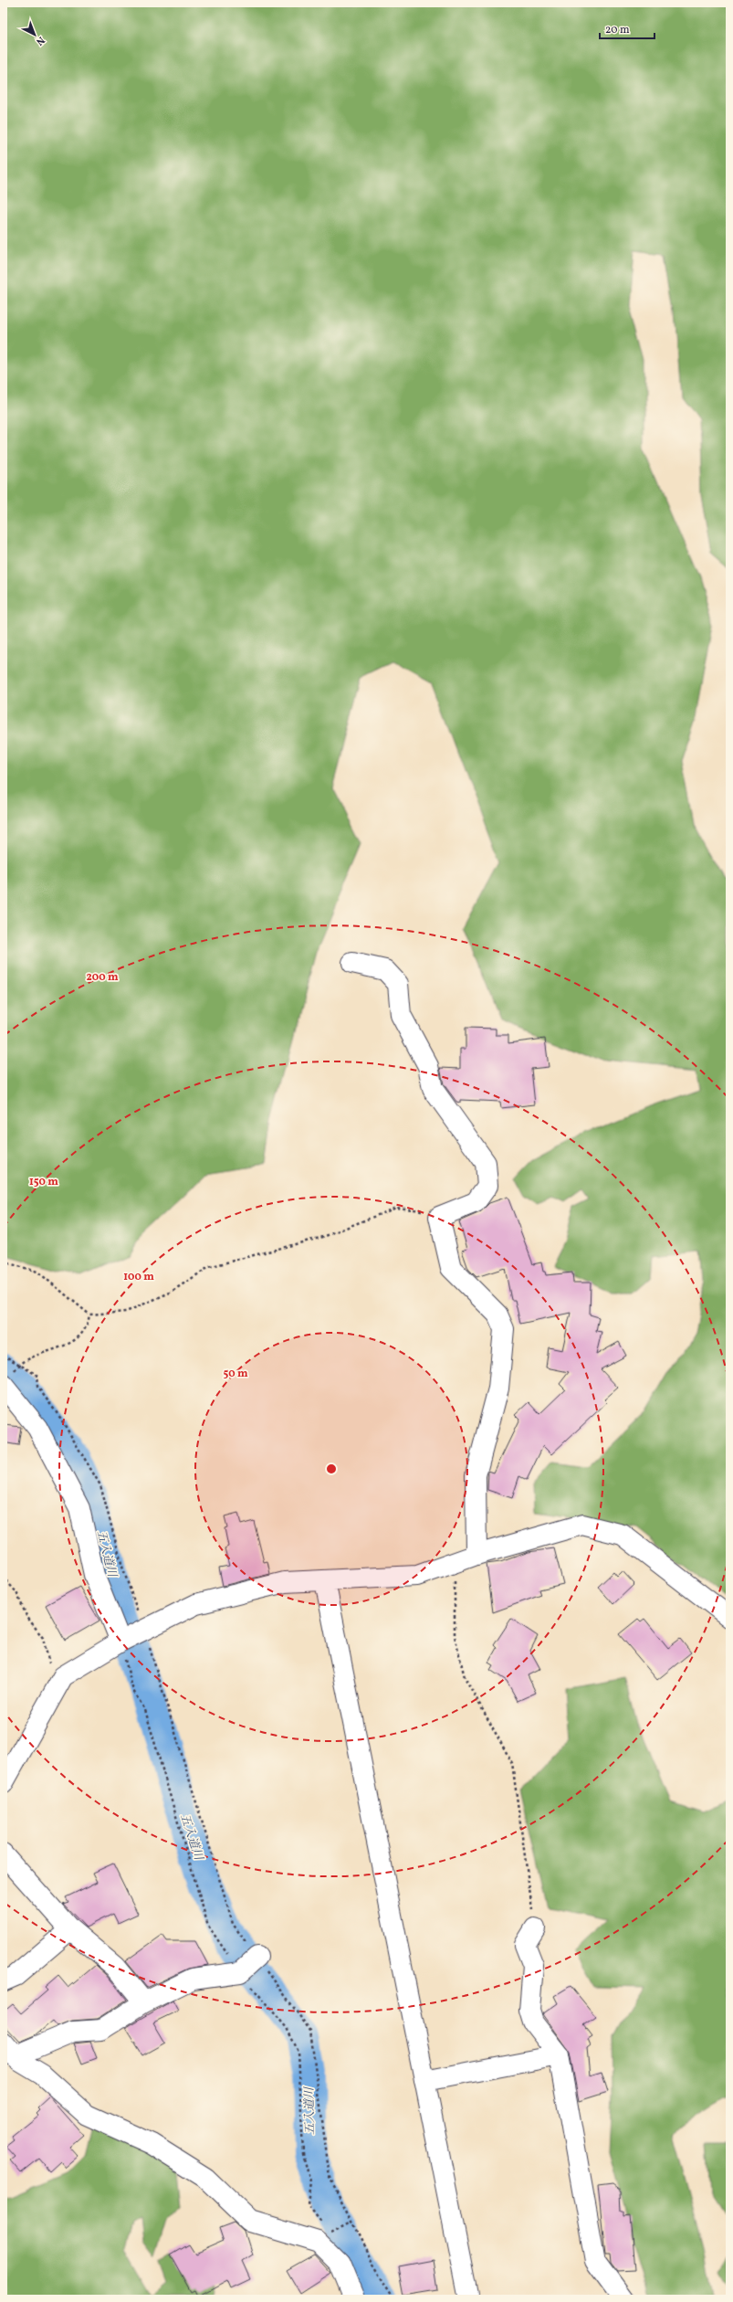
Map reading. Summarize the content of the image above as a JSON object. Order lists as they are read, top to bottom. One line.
{"water":["五入道川"],"scale_bar":"20 m","north":"bottom right","rings":["200 m","150 m","100 m","50 m"]}
